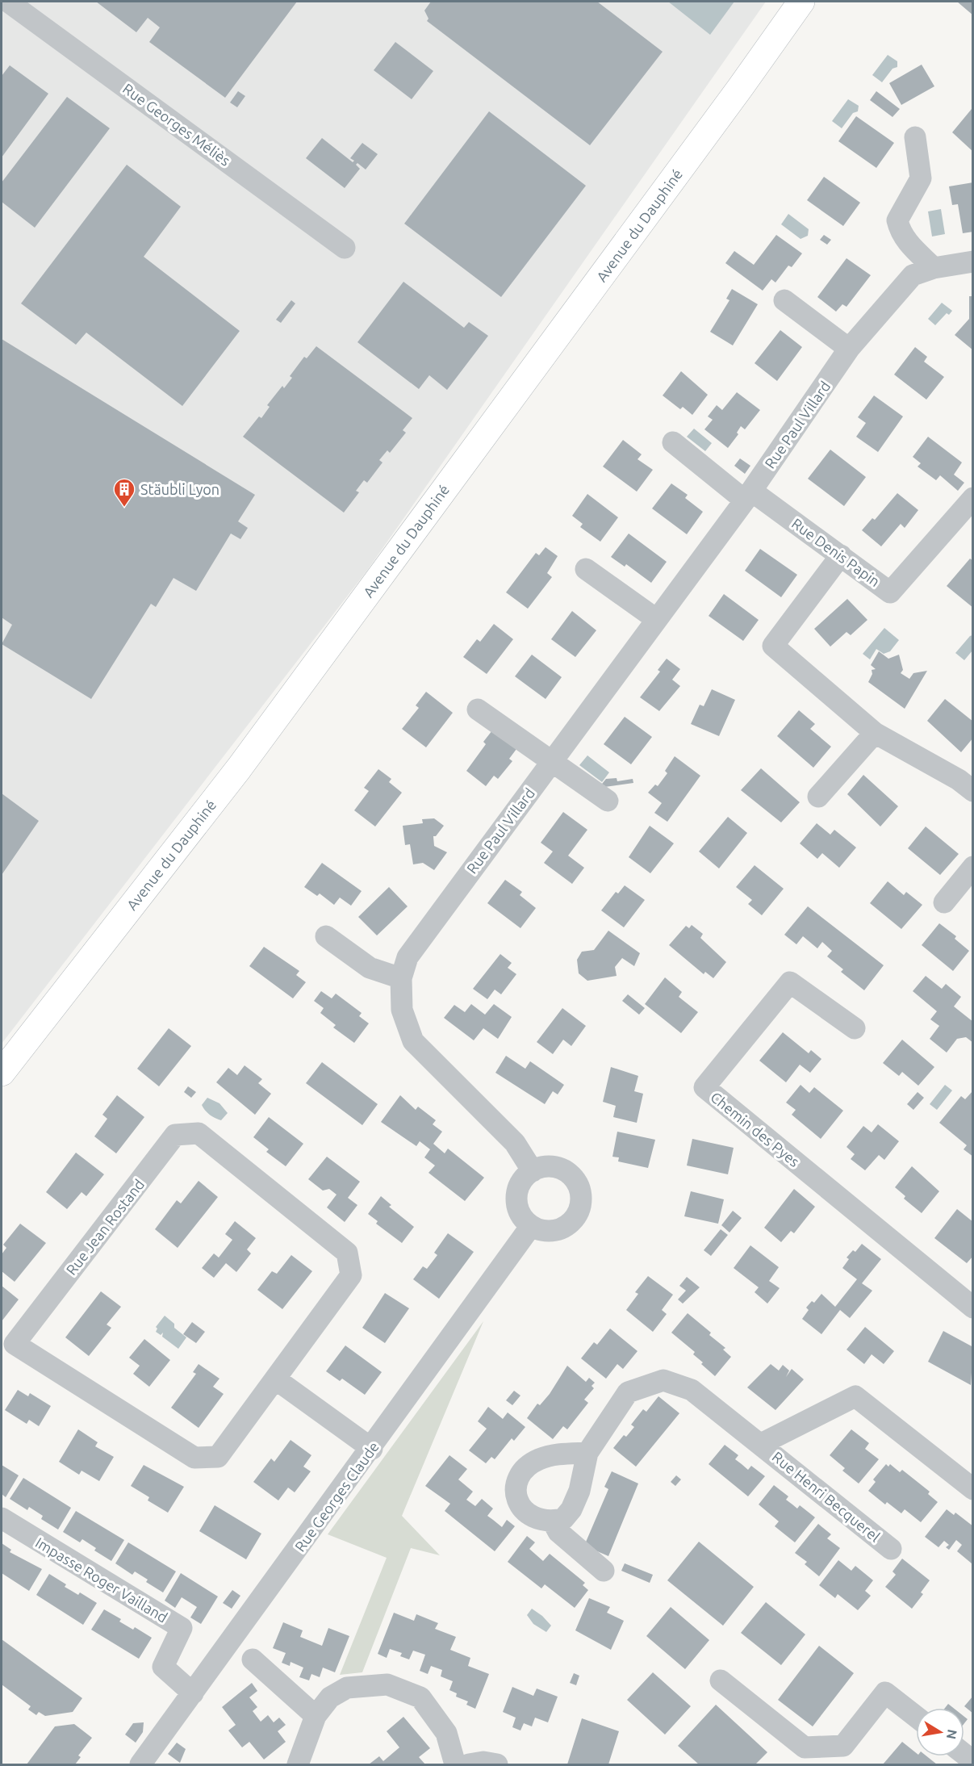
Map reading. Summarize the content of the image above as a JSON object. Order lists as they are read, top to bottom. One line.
{"streets":{"main road":["Avenue du Dauphiné"],"street":["Rue Georges Méliès","Rue Paul Villard","Rue Denis Papin","Chemin des Pyes","Rue Jean Rostand","Rue Georges Claude","Rue Henri Becquerel","Impasse Roger Vailland"]},"crossings":[["Rue Paul Villard","Rue Denis Papin"],["Rue Georges Claude","Impasse Roger Vailland"]],"places":{"building":["Stäubli Lyon"]},"north":"right"}
